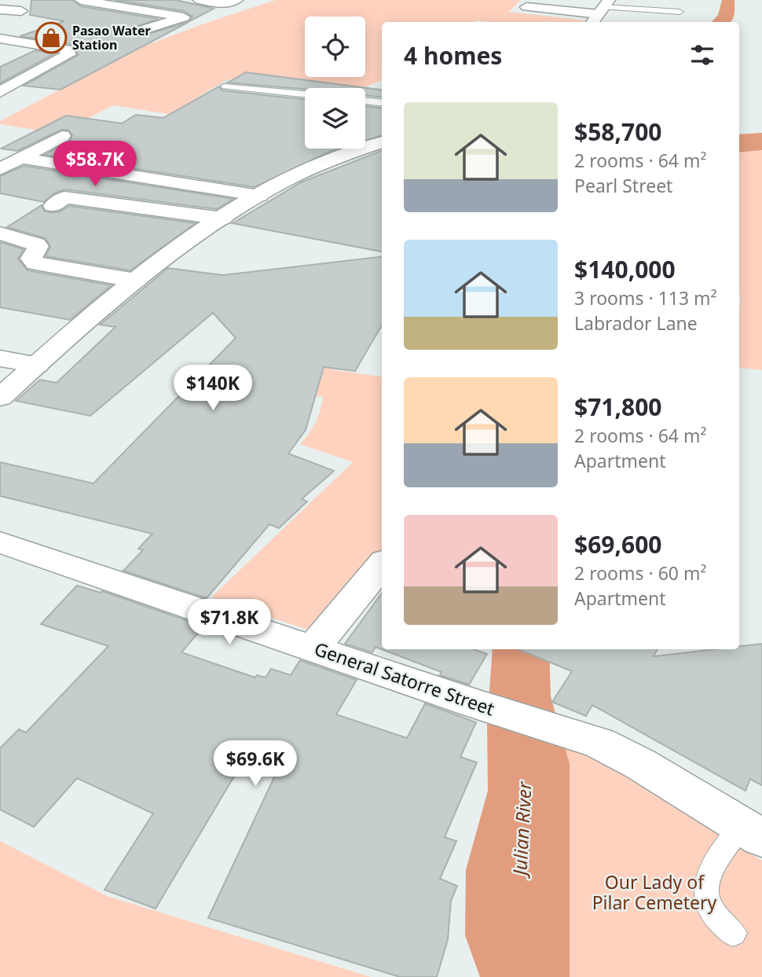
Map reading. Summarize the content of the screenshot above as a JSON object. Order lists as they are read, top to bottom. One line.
{"streets":{"street":["General Satorre Street"]},"water":["Julian River"],"parks":["Our Lady of Pilar Cemetery"],"places":{"shop":["Pasao Water Station"]},"page":{"heading":"4 homes","list":[{"name":"$58,700","note":"2 rooms · 64 m² · Pearl Street"},{"name":"$140,000","note":"3 rooms · 113 m² · Labrador Lane"},{"name":"$71,800","note":"2 rooms · 64 m² · Apartment"},{"name":"$69,600","note":"2 rooms · 60 m² · Apartment"}],"price":["$58.7K","$140K","$71.8K","$69.6K"]}}
